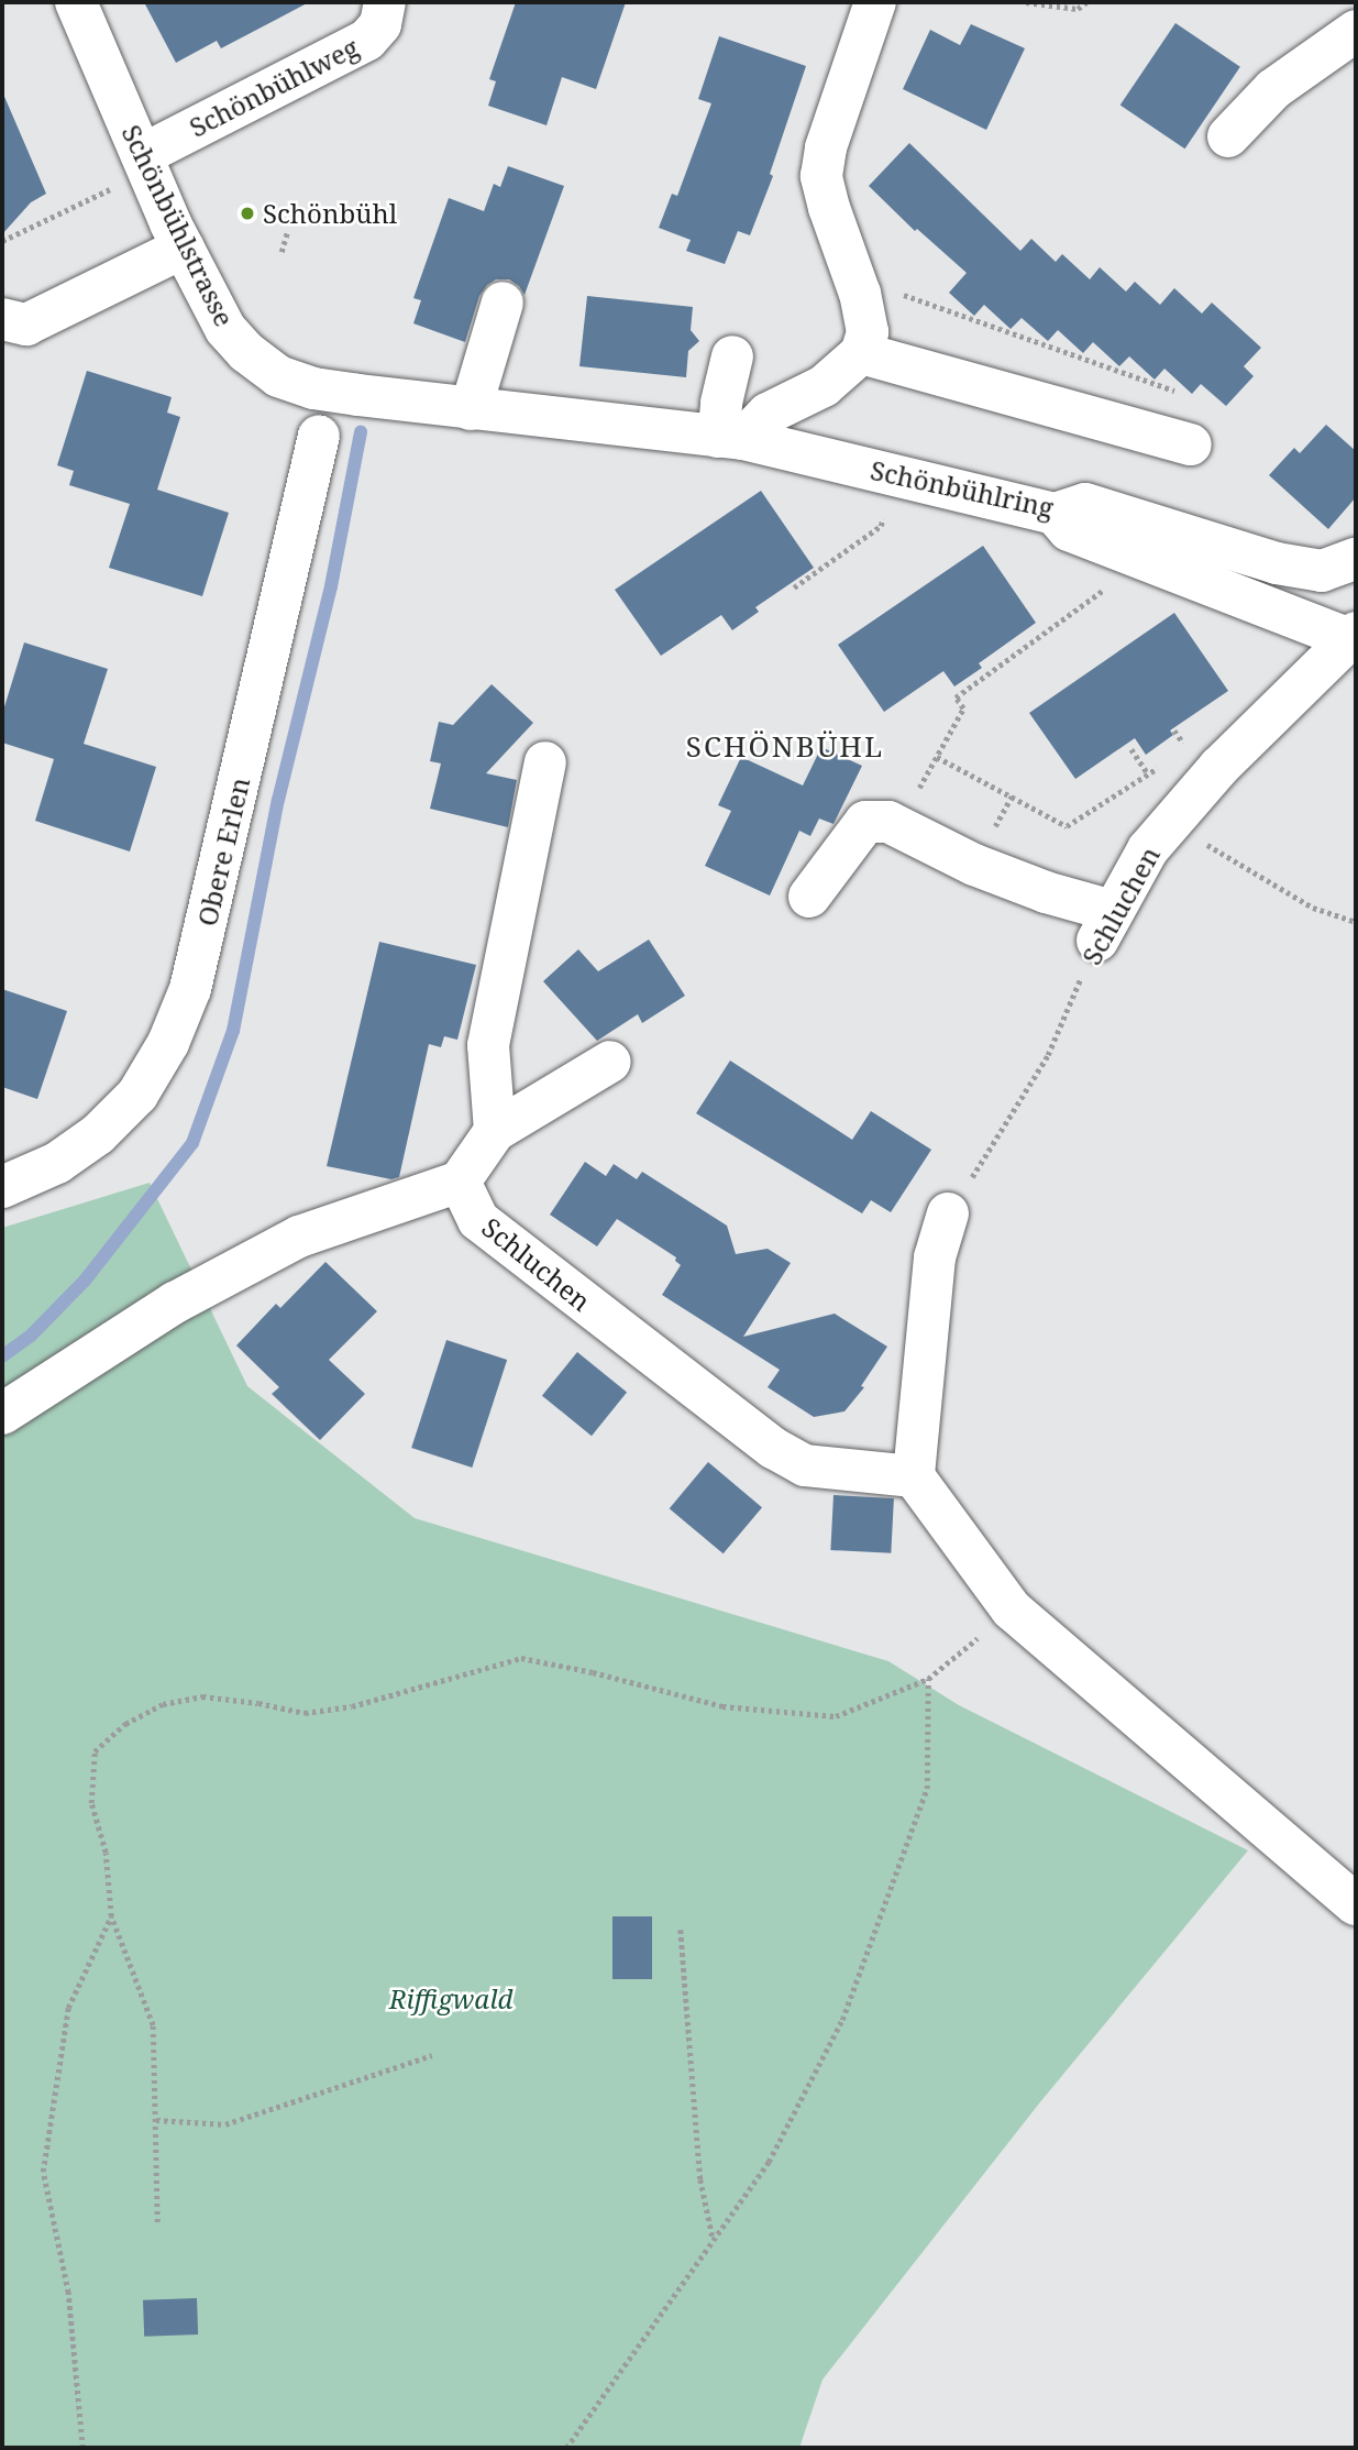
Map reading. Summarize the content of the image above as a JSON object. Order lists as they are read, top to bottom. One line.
{"streets":{"street":["Schönbühlweg","Schönbühlstrasse","Schönbühlring","Obere Erlen","Schluchen"]},"crossings":[["Schönbühlweg","Schönbühlstrasse"],["Schönbühlstrasse","Schönbühlring"]],"districts":["SCHÖNBÜHL"],"parks":["Riffigwald"],"places":["Schönbühl"]}
